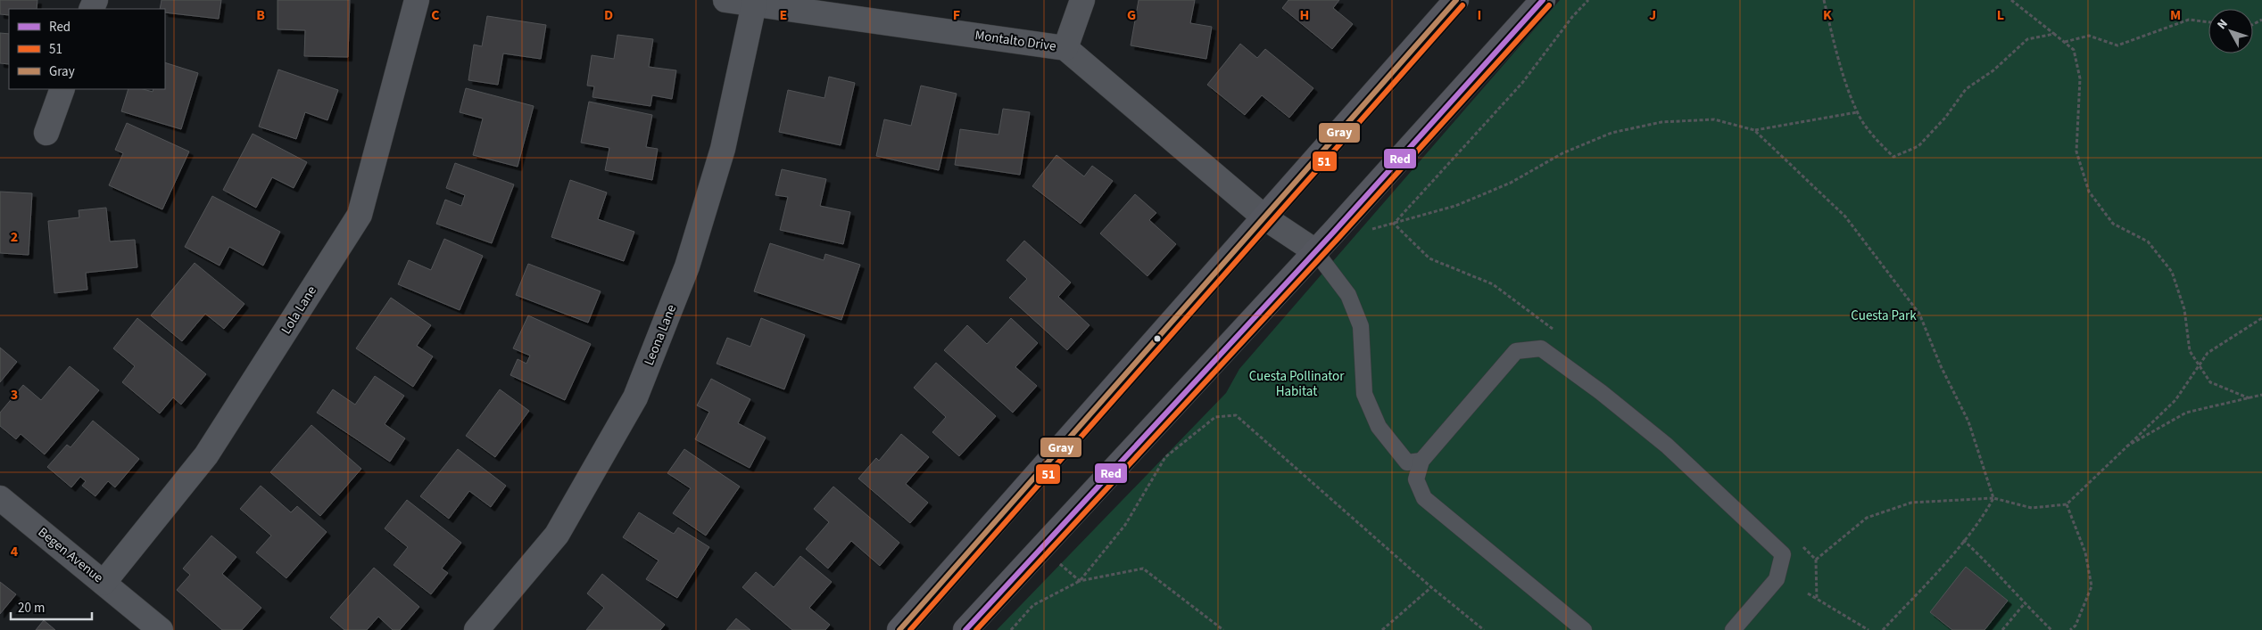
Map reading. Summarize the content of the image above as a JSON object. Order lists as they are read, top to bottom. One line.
{"streets":{"street":["Montalto Drive","Lola Lane","Leona Lane","Begen Avenue"]},"crossings":[["Montalto Drive","Leona Lane"],["Lola Lane","Begen Avenue"]],"parks":["Cuesta Park","Cuesta Pollinator Habitat"],"lines":["transit line Red","transit line Gray","transit line 51"],"legend":["Red","51","Gray"],"scale_bar":"20 m","north":"top left","grid":{"columns":["B","C","D","E","F","G","H","I","J","K","L","M"],"rows":["2","3","4"]}}
